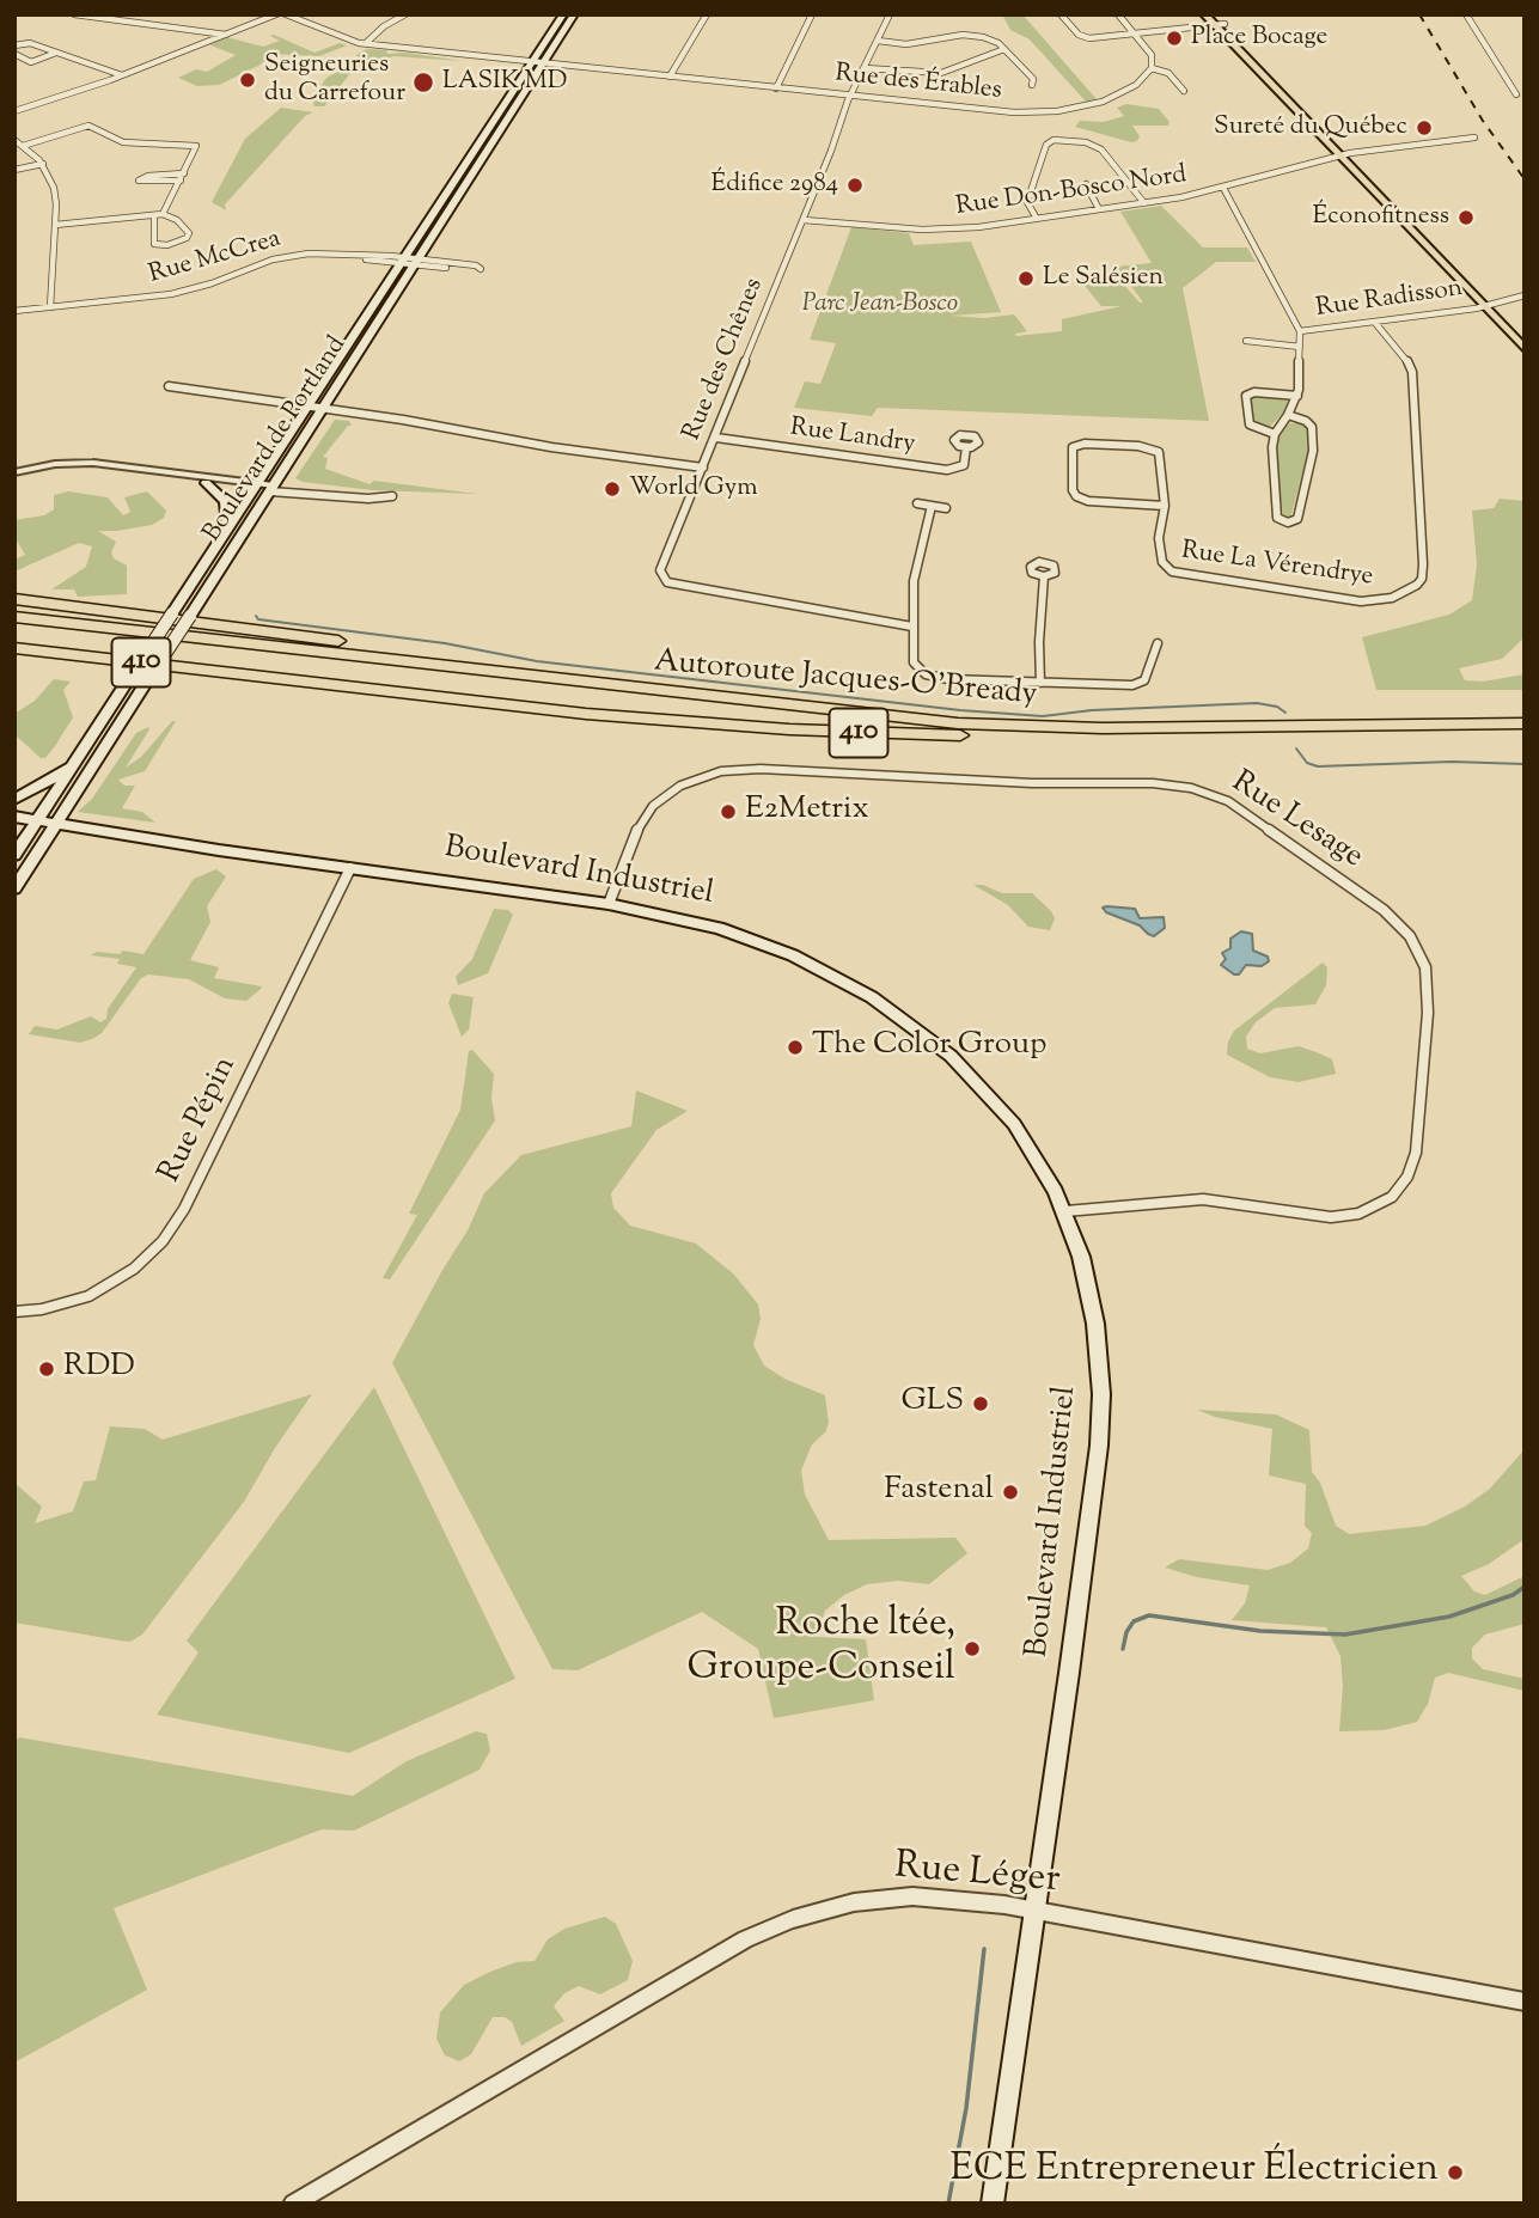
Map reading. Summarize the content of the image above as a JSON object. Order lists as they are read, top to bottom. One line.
{"streets":{"highway":["410","Autoroute Jacques-O'Bready"],"main road":["Boulevard de Portland","Boulevard Industriel"],"street":["Rue des Érables","Rue Don-Bosco Nord","Rue McCrea","Rue Radisson","Rue des Chênes","Rue Landry","Rue La Vérendrye","Rue Lesage","Rue Pépin","Rue Léger"]},"crossings":[["Rue des Érables","Rue des Chênes"],["Rue des Érables","Boulevard de Portland"],["Rue Don-Bosco Nord","Rue des Chênes"],["Rue McCrea","Boulevard de Portland"],["Rue Radisson","Rue La Vérendrye"],["Rue des Chênes","Rue Landry"],["Boulevard de Portland","Boulevard Industriel"],["Rue Lesage","Boulevard Industriel"],["Boulevard Industriel","Rue Pépin"],["Boulevard Industriel","Rue Léger"]],"parks":["Parc Jean-Bosco"],"places":["Place Bocage","Seigneuries du Carrefour","LASIK MD","Sureté du Québec","Édifice 2984","Éconofitness","Le Salésien","World Gym","E2Metrix","The Color Group","RDD","GLS","Fastenal","Roche ltée, Groupe-Conseil","ECE Entrepreneur Électricien"]}
